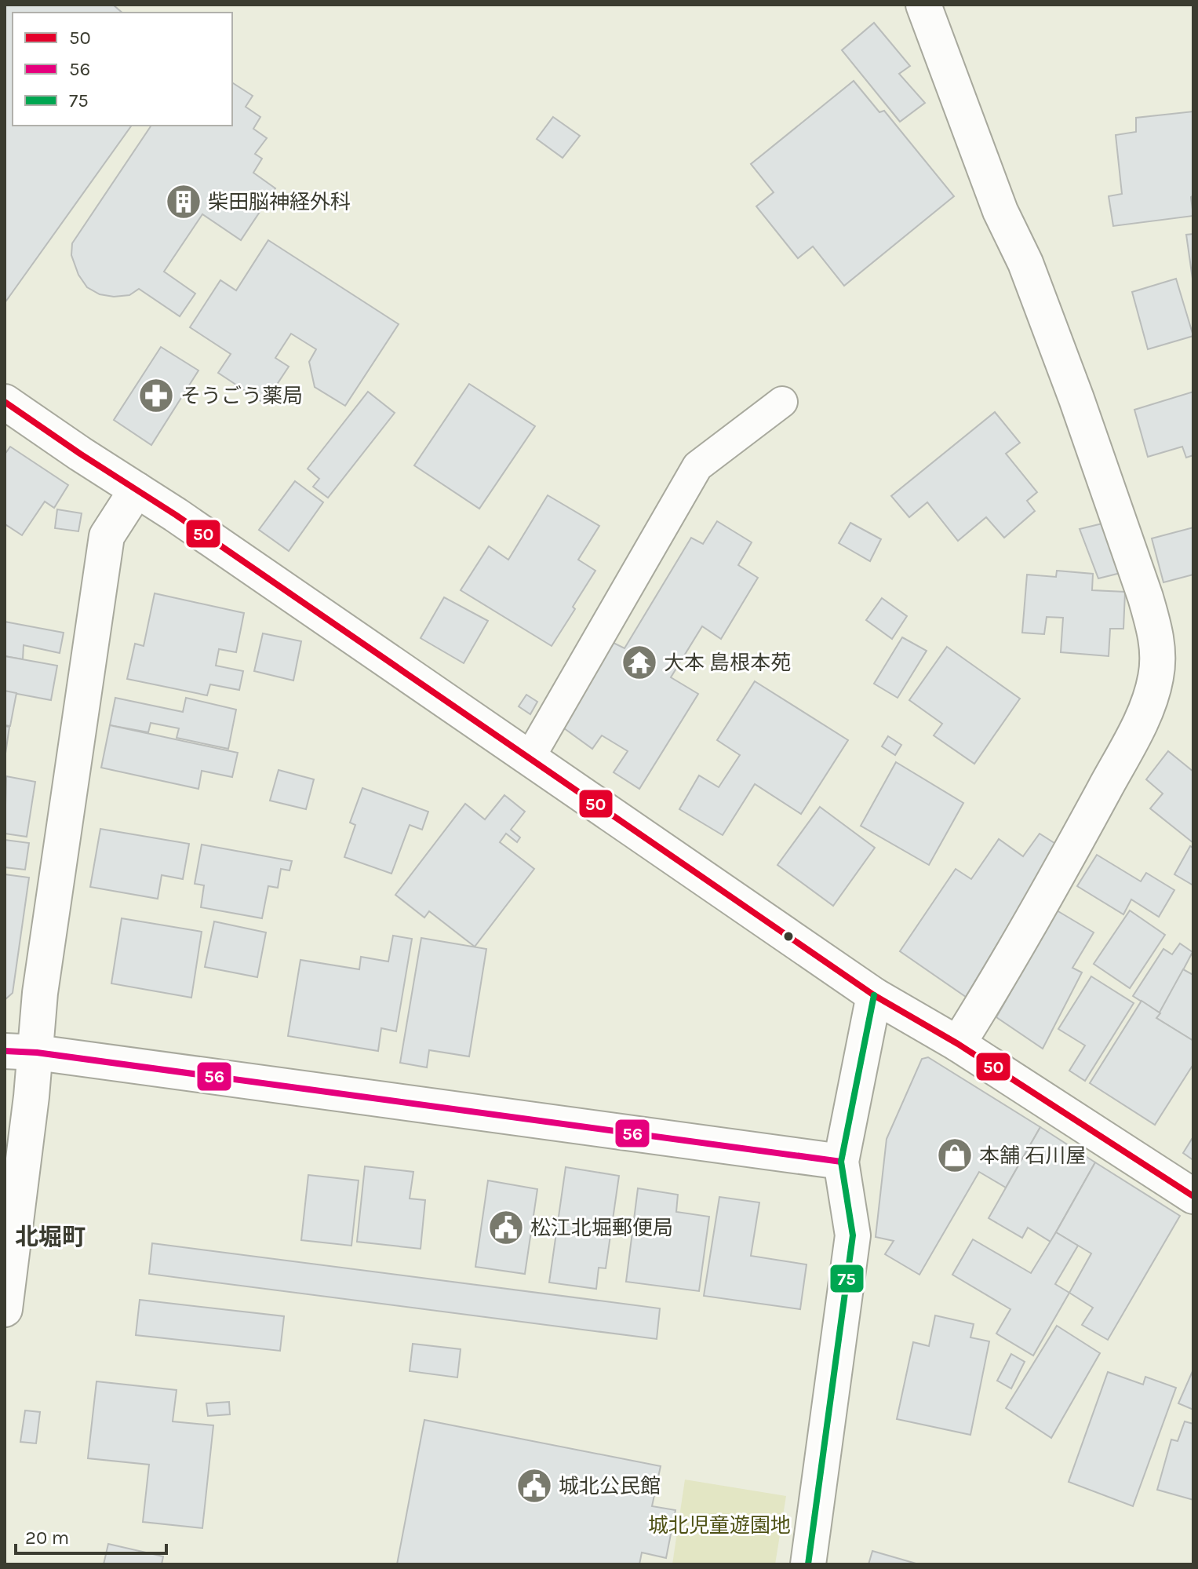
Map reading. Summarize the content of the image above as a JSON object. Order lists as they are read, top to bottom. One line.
{"districts":["北堀町"],"parks":["城北児童遊園地"],"places":{"building":["柴田脳神経外科"],"pharmacy":["そうごう薬局"],"temple":["大本 島根本苑"],"shop":["本舗 石川屋"],"public building":["松江北堀郵便局","城北公民館"]},"lines":["transit line 50","transit line 75","transit line 56"],"legend":["50","56","75"],"scale_bar":"20 m"}
